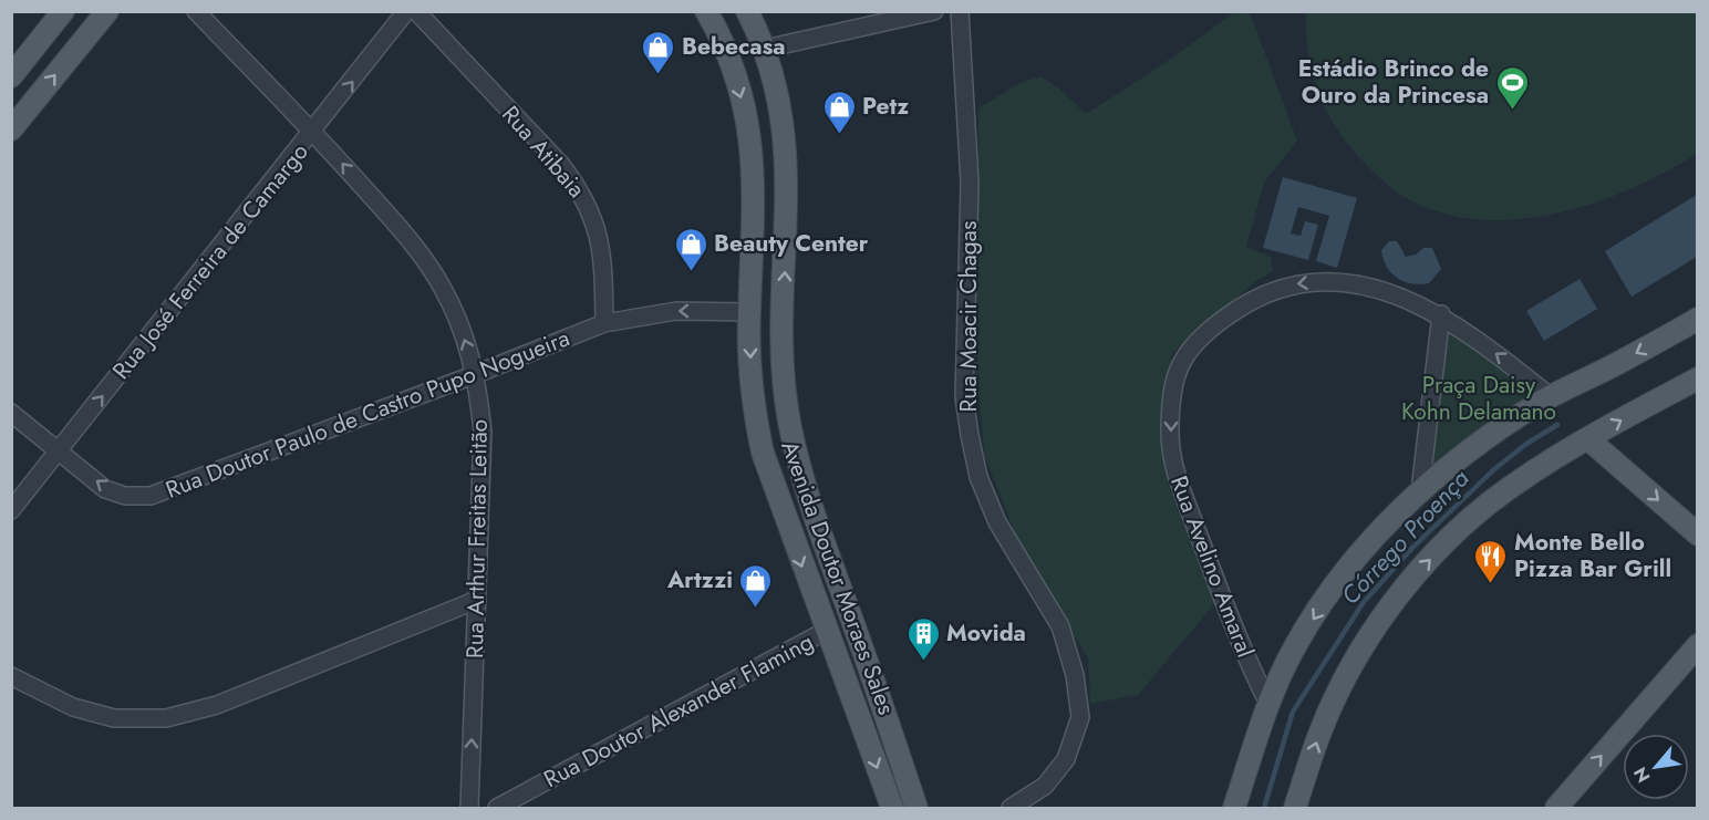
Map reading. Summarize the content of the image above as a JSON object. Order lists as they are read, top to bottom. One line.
{"streets":{"main road":["Avenida Doutor Moraes Sales"],"street":["Rua Atibaia","Rua José Ferreira de Camargo","Rua Moacir Chagas","Rua Doutor Paulo de Castro Pupo Nogueira","Rua Arthur Freitas Leitão","Rua Avelino Amaral","Rua Doutor Alexander Flaming"]},"crossings":[["Rua Atibaia","Rua Doutor Paulo de Castro Pupo Nogueira"],["Rua José Ferreira de Camargo","Rua Doutor Paulo de Castro Pupo Nogueira"],["Rua José Ferreira de Camargo","Rua Arthur Freitas Leitão"],["Rua Doutor Paulo de Castro Pupo Nogueira","Rua Arthur Freitas Leitão"],["Rua Doutor Paulo de Castro Pupo Nogueira","Avenida Doutor Moraes Sales"],["Avenida Doutor Moraes Sales","Rua Doutor Alexander Flaming"]],"one_way":["Rua José Ferreira de Camargo","Rua Doutor Paulo de Castro Pupo Nogueira","Rua Arthur Freitas Leitão"],"water":["Córrego Proença"],"parks":["Praça Daisy Kohn Delamano"],"places":{"shop":["Bebecasa","Petz","Beauty Center","Artzzi"],"sports":["Estádio Brinco de Ouro da Princesa"],"restaurant":["Monte Bello Pizza Bar Grill"],"building":["Movida"]},"north":"bottom left"}
